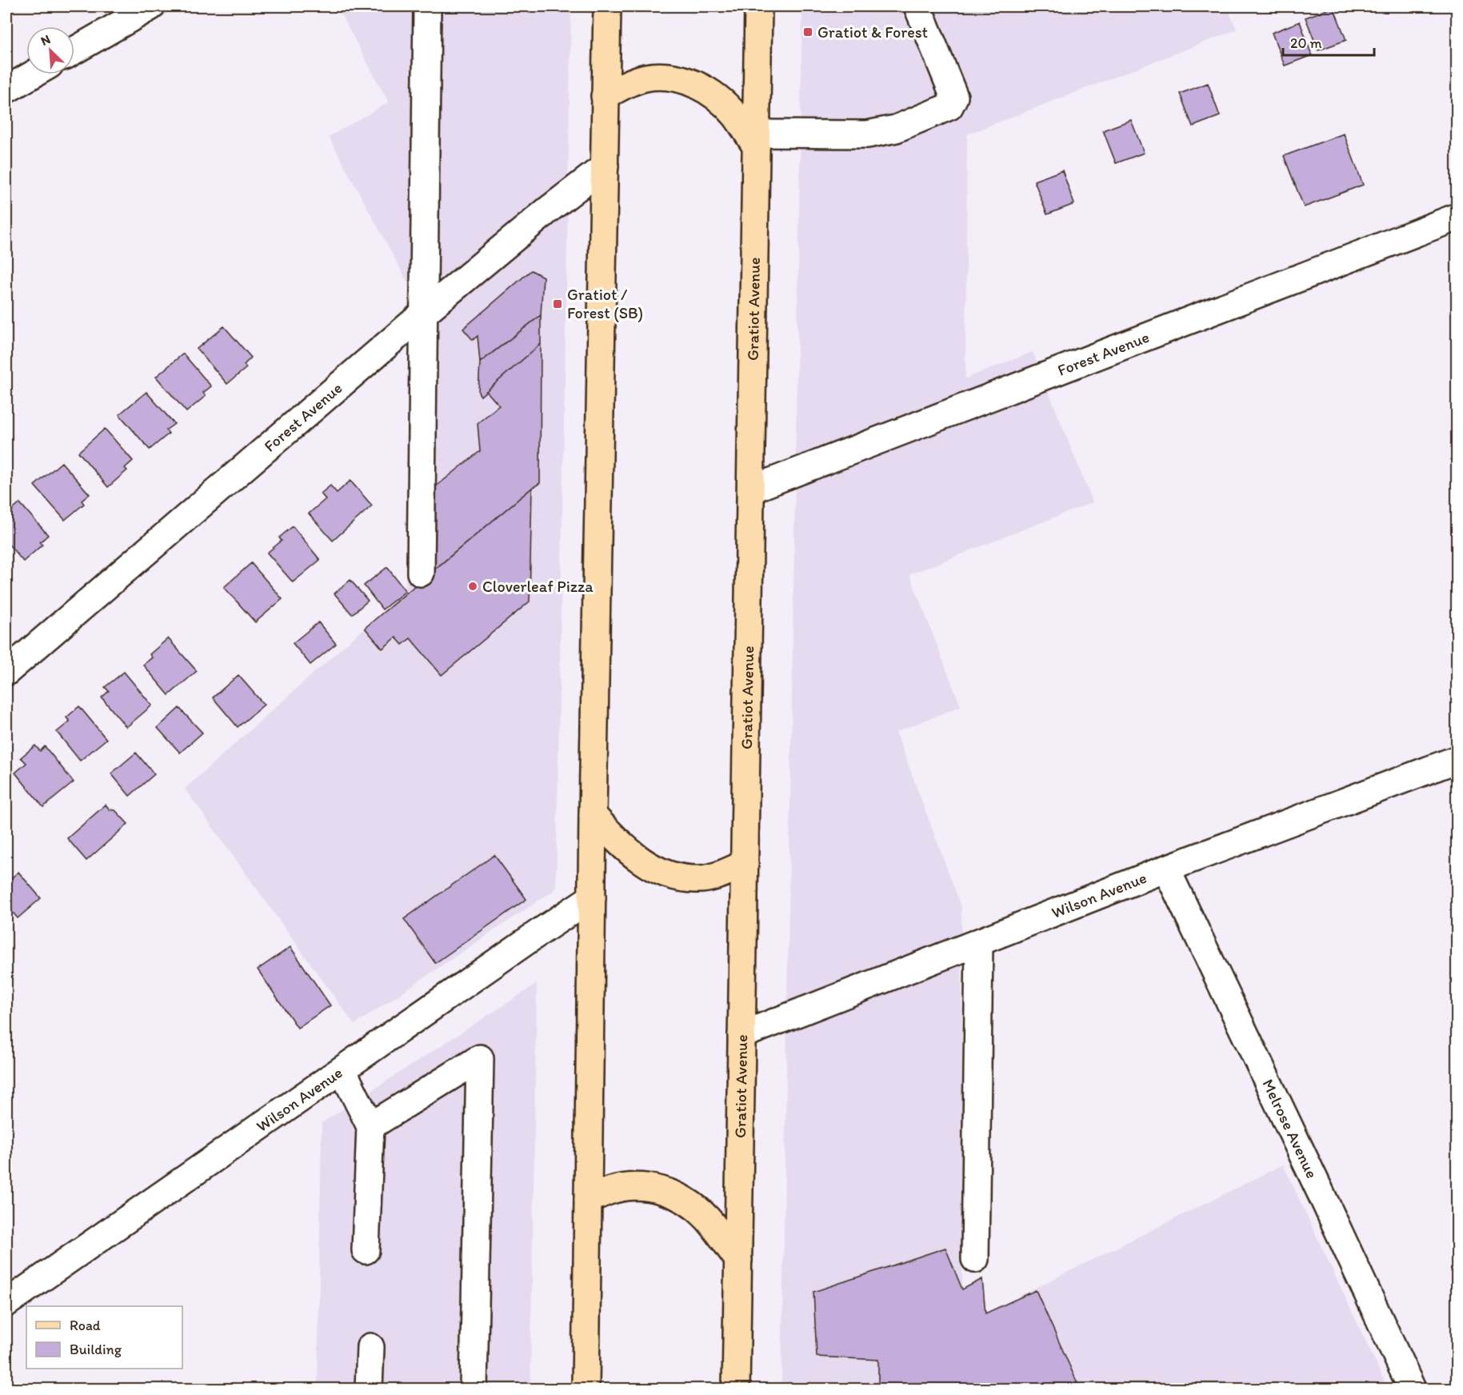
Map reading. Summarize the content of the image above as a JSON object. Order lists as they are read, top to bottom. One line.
{"streets":{"main road":["Gratiot Avenue"],"street":["Forest Avenue","Wilson Avenue","Melrose Avenue"]},"crossings":[["Gratiot Avenue","Forest Avenue"],["Gratiot Avenue","Wilson Avenue"],["Wilson Avenue","Melrose Avenue"]],"places":{"transit":["Gratiot & Forest","Gratiot / Forest (SB)"],"other":["Cloverleaf Pizza"]},"legend":["Road","Building"],"scale_bar":"20 m","north":"top left"}
